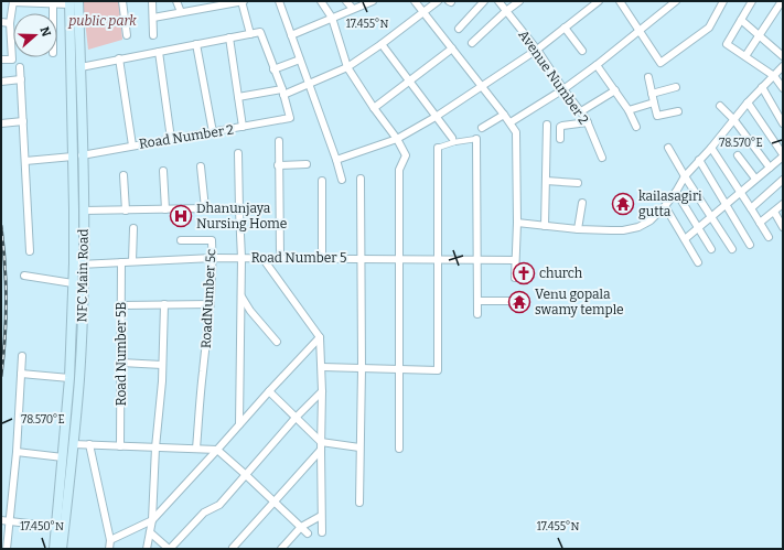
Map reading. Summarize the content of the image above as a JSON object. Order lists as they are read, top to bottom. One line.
{"streets":{"main road":["NFC Main Road"],"street":["Avenue Number 2","Road Number 2","Road Number 5","RoadNumber 5c","Road Number 5B"]},"crossings":[["Road Number 2","NFC Main Road"],["Road Number 5","NFC Main Road"],["Road Number 5","RoadNumber 5c"],["Road Number 5","Road Number 5B"]],"parks":["public park"],"places":{"temple":["kailasagiri gutta","Venu gopala swamy temple"],"hospital":["Dhanunjaya Nursing Home"],"church":["church"]},"north":"right","coordinates":["17.455°N","78.570°E","17.450°N"]}
